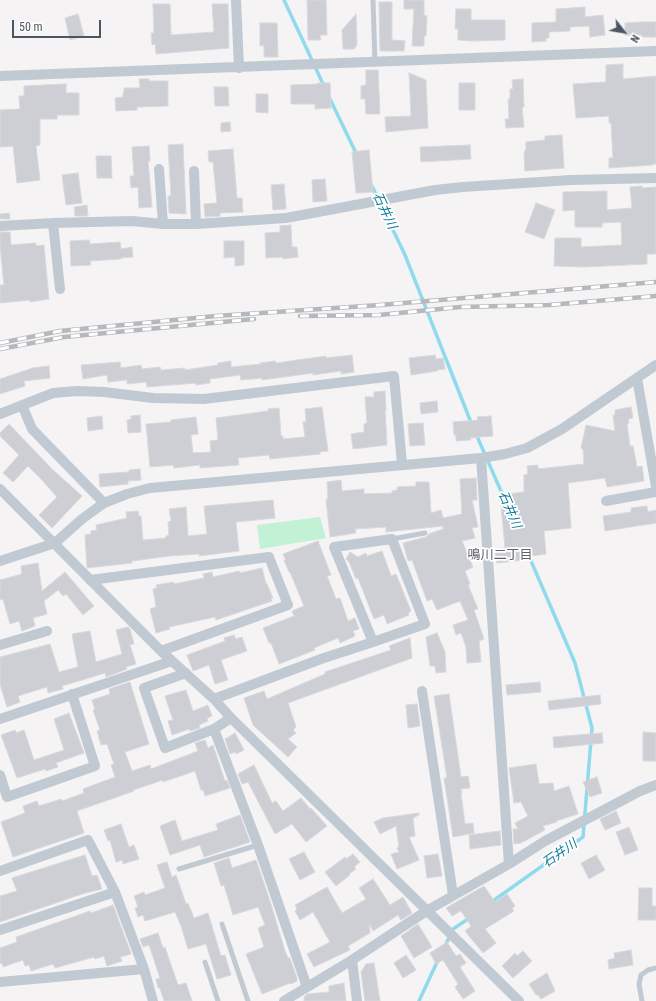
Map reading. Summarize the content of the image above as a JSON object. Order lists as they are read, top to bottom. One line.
{"districts":["鳴川二丁目"],"water":["石井川"],"scale_bar":"50 m","north":"bottom right"}
